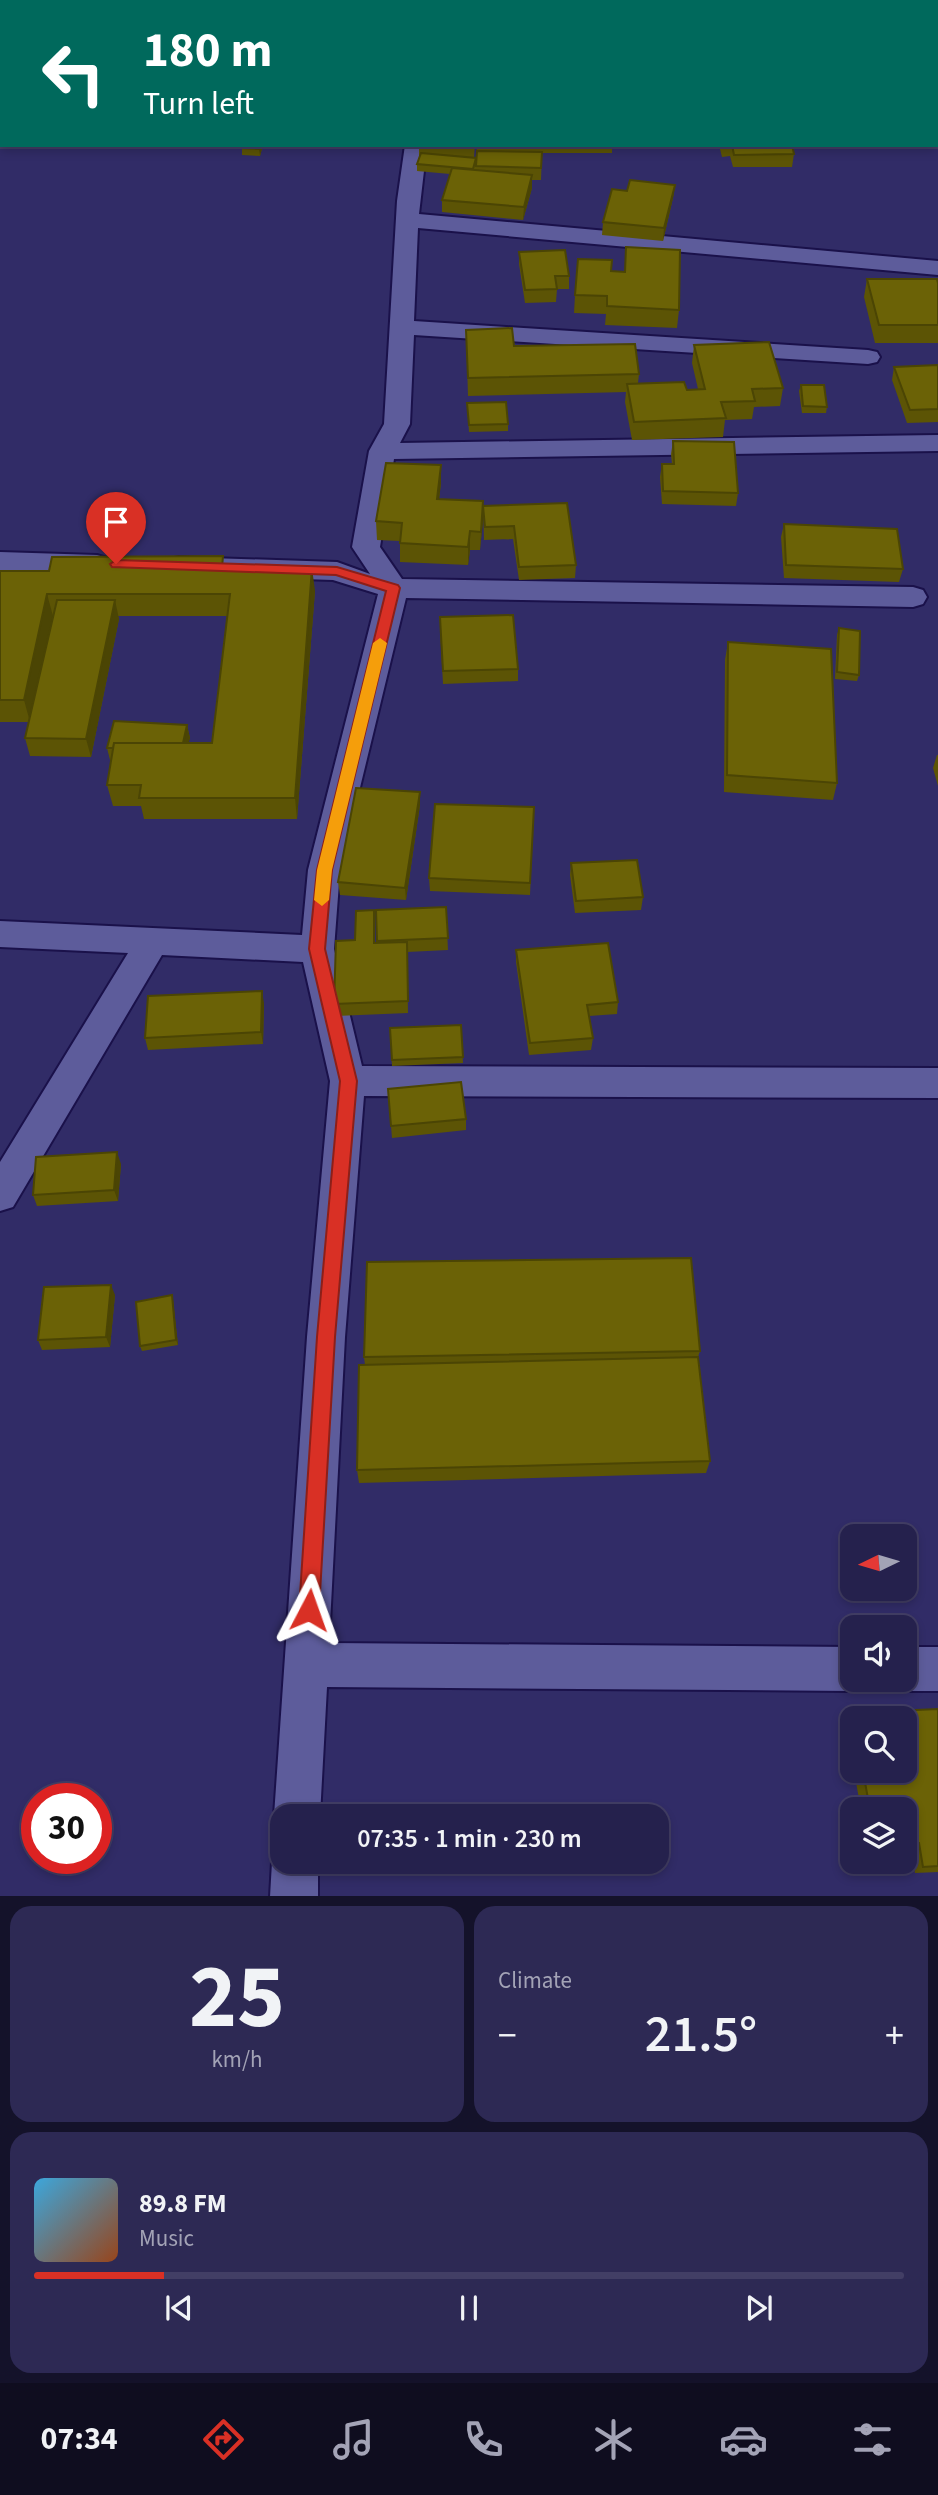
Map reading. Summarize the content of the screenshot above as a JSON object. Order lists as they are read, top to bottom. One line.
{"north":"left","page":{"turn":["180 m","Turn left"],"limit":"30","trip":"07:35 · 1 min · 230 m","tile":[["25","km/h"],"Climate"],"heat":["−","21.5°","+"],"song":["89.8 FM","Music"],"tabs":"07:34"}}
